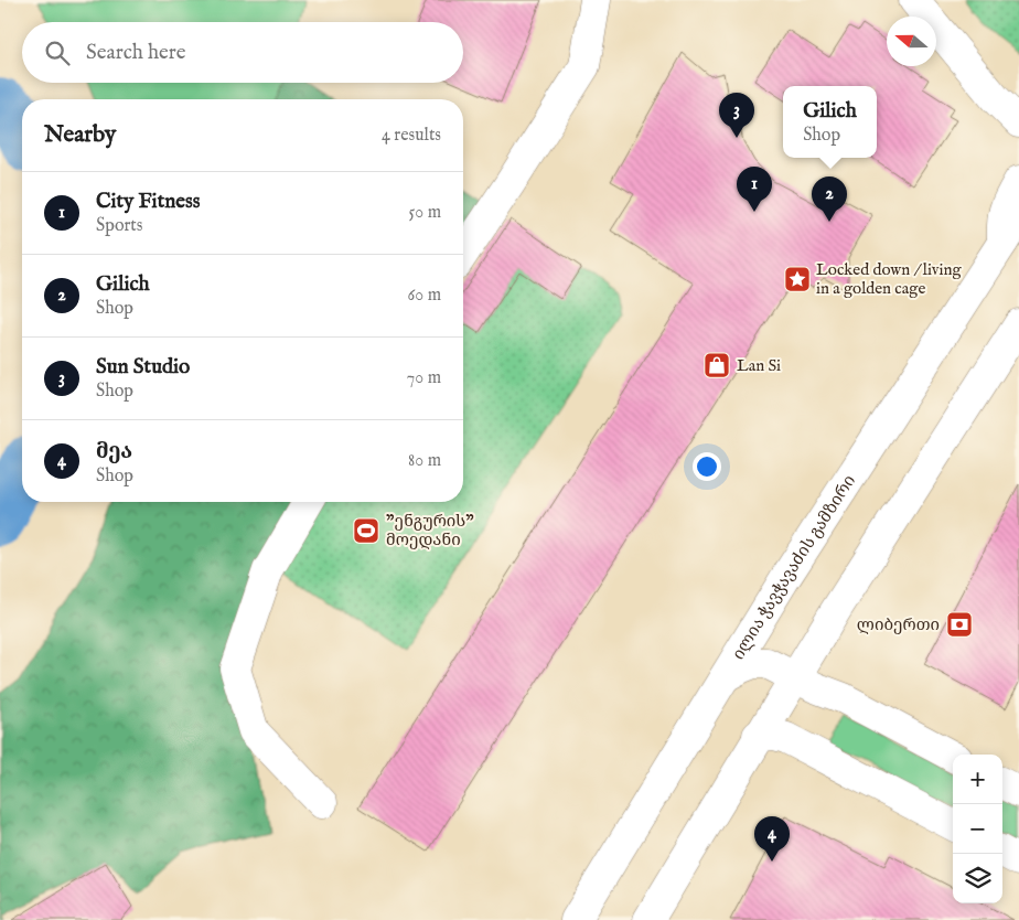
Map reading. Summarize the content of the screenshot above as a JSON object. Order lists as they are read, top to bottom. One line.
{"streets":{"main road":["ილია ჭავჭავაძის გამზირი"]},"places":{"place":["Locked down / living in a golden cage"],"shop":["Lan Si"],"sports":["\"ენგურის\" მოედანი"],"bank":["ლიბერთი"]},"north":"left","page":{"search":"Search here","popup":["Gilich","Shop"],"pins":["3","1","2","4"],"heading":["Nearby","4 results"],"list":[{"mark":"1","name":"City Fitness","note":"Sports","value":"50 m"},{"mark":"2","name":"Gilich","note":"Shop","value":"60 m"},{"mark":"3","name":"Sun Studio","note":"Shop","value":"70 m"},{"mark":"4","name":"მეა","note":"Shop","value":"80 m"}],"map_buttons":["+","−"]}}
